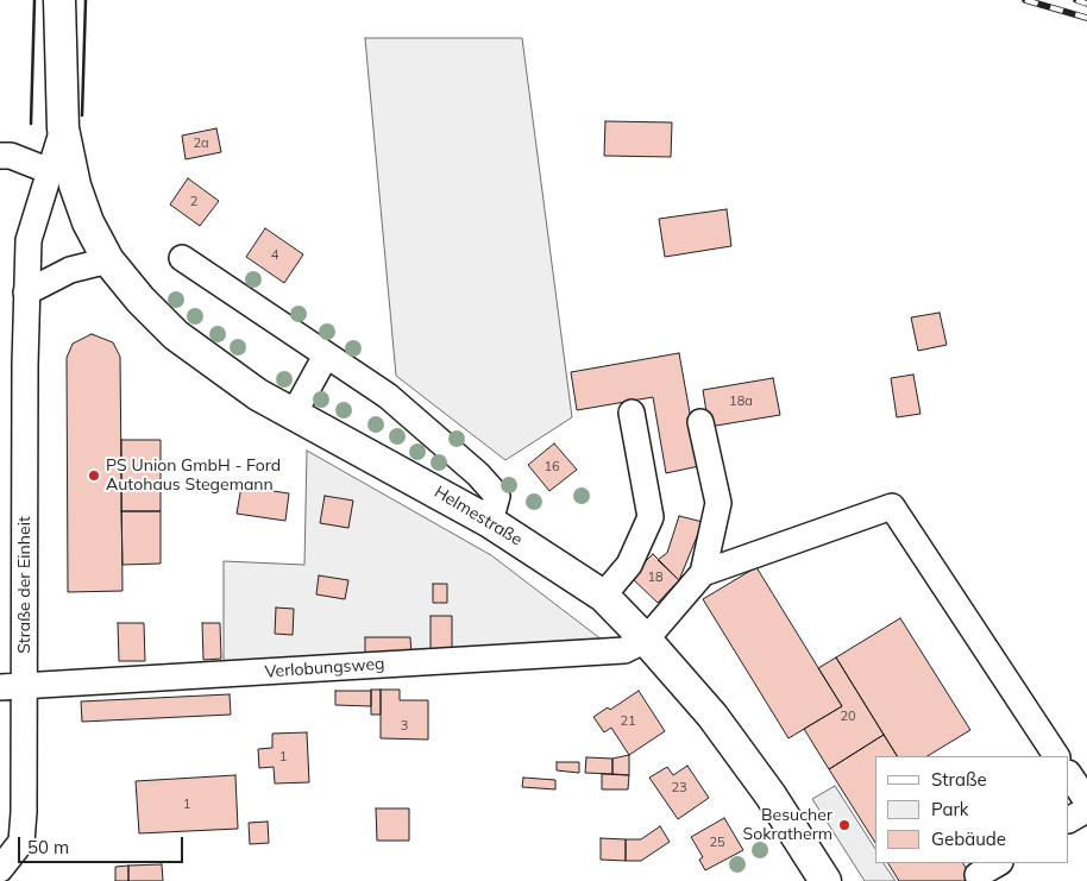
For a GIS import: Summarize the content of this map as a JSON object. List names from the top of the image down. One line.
{"streets":{"main road":["Helmestraße"],"street":["Straße der Einheit","Verlobungsweg"]},"crossings":[["Helmestraße","Straße der Einheit"],["Helmestraße","Verlobungsweg"],["Straße der Einheit","Verlobungsweg"]],"places":["PS Union GmbH - Ford Autohaus Stegemann","Besucher Sokratherm"],"house_numbers":["2a","2","4","18a","16","18","20","21","3","1","23","1","25"],"legend":["Straße","Park","Gebäude"],"scale_bar":"50 m"}
